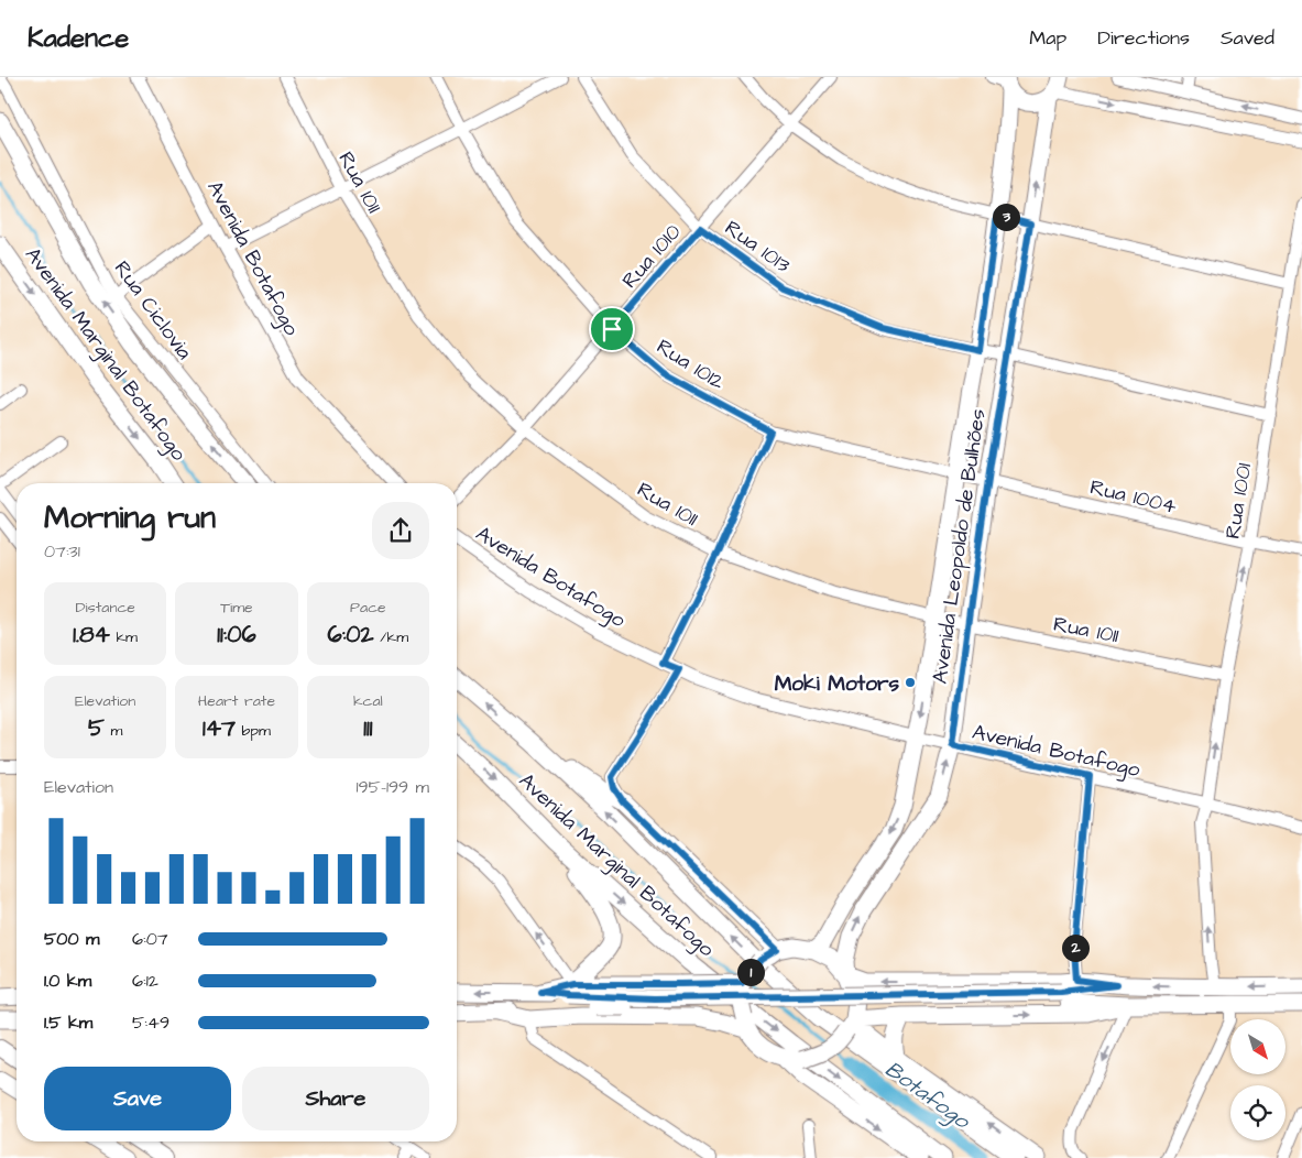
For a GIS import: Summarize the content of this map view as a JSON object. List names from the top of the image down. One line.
{"streets":{"main road":["Avenida Marginal Botafogo","Avenida Leopoldo de Bulhões"],"street":["Rua 1011","Rua 1013","Rua 1010","Avenida Botafogo","Rua Ciclovia","Rua 1012","Rua 1004","Rua 1001"]},"crossings":[["Rua 1011","Rua 1010"],["Rua 1011","Rua 1001"],["Rua 1011","Avenida Leopoldo de Bulhões"],["Rua 1013","Rua 1010"],["Rua 1013","Rua 1001"],["Rua 1013","Avenida Leopoldo de Bulhões"],["Rua 1010","Rua 1012"],["Avenida Botafogo","Rua 1001"],["Avenida Botafogo","Avenida Leopoldo de Bulhões"],["Rua 1012","Rua 1004"],["Rua 1012","Avenida Leopoldo de Bulhões"],["Rua 1004","Rua 1001"],["Rua 1004","Avenida Leopoldo de Bulhões"]],"one_way":["Rua 1001"],"water":["Botafogo"],"places":["Moki Motors"],"north":"bottom right","page":{"header":"Kadence","nav":["Map","Directions","Saved"],"pins":["3","2","1"],"heading":["Morning run","07:31"],"stats":[["Distance","1.84 km"],["Time","11:06"],["Pace","6:02 /km"],["Elevation","5 m"],["Heart rate","147 bpm"],["kcal","111"]],"chart":["Elevation","195–199 m"],"list":[{"name":"500 m","note":"6:07"},{"name":"1.0 km","note":"6:12"},{"name":"1.5 km","note":"5:49"}],"buttons":["Save","Share"]}}
